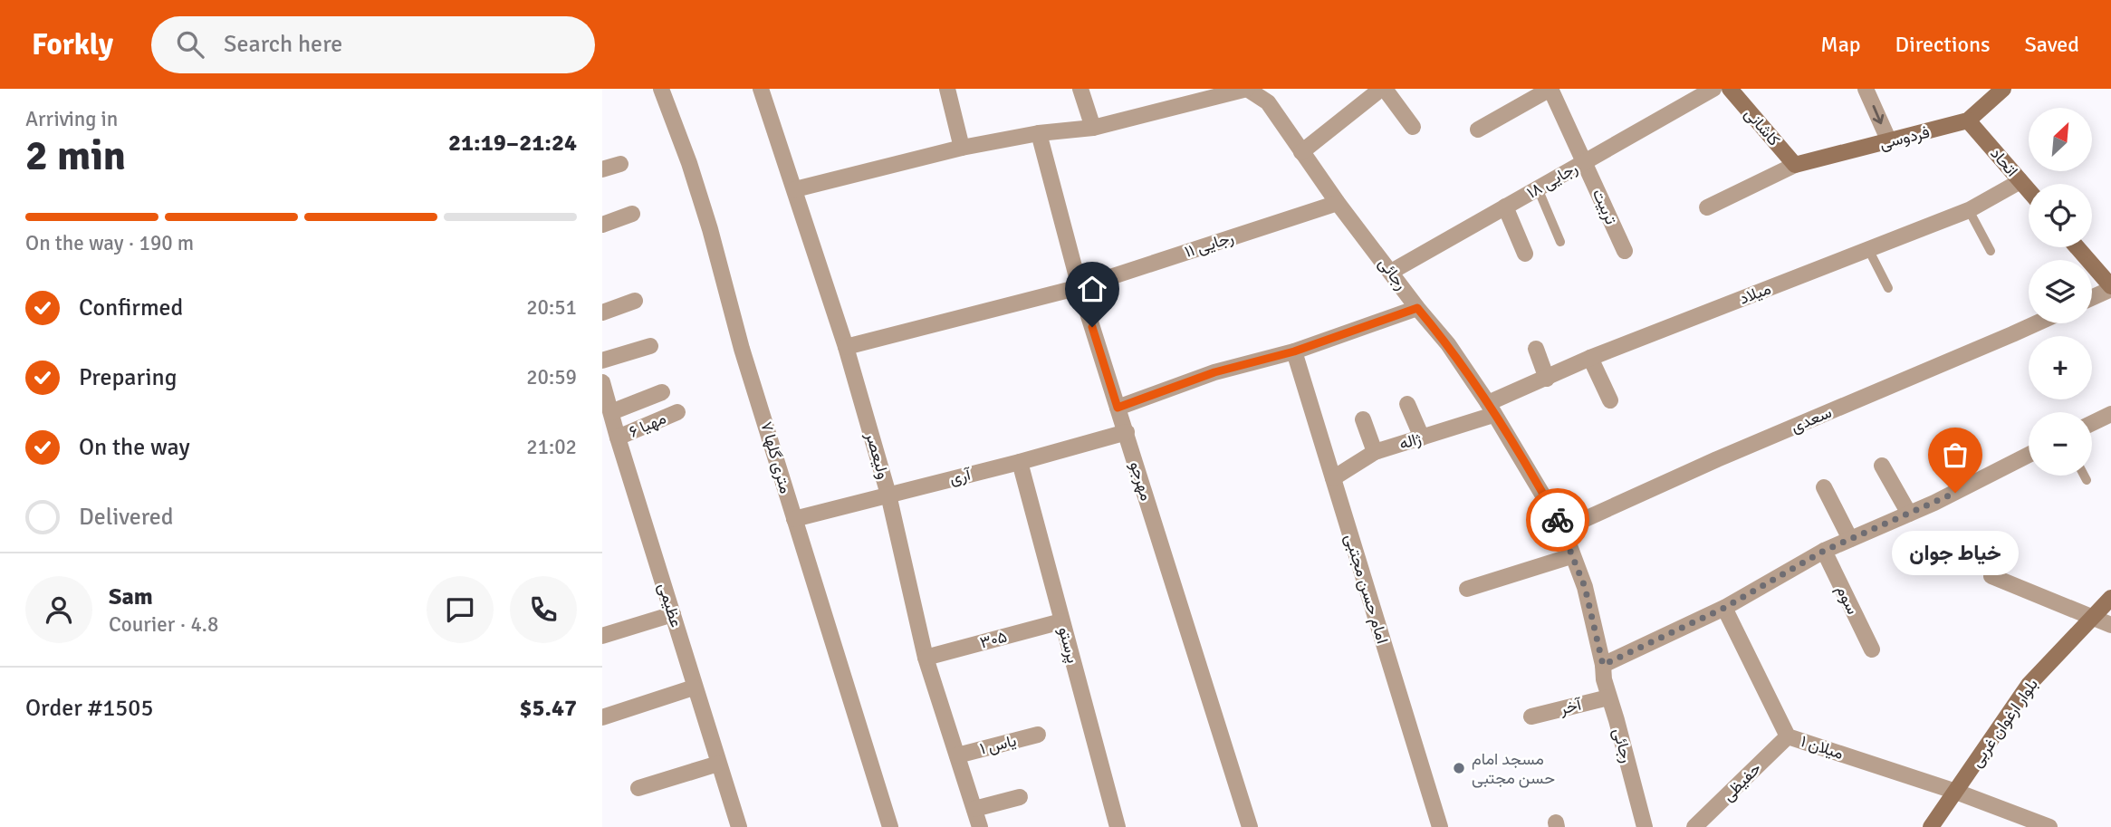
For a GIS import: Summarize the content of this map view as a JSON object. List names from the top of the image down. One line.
{"streets":{"street":["کاشانی","فردوسی","اتحاد","رجایی ۱۸","تربیت","رجایی ۱۱","رجائی","میلاد","سعدی","مهیا ۶","ژاله","ولیعصر","۷ متری گلها","آری","مهرجو","امام حسن مجتبی","سوم","عظیمی","۳۰۵","پرستو","آخر","بلوار ارغوان غربی","یاس ۱","میلان ۱","حفیظی"]},"crossings":[["کاشانی","فردوسی"],["فردوسی","اتحاد"],["اتحاد","میلاد"],["رجایی ۱۸","تربیت"],["رجایی ۱۸","رجائی"],["رجایی ۱۱","رجائی"],["رجایی ۱۱","ولیعصر"],["رجایی ۱۱","مهرجو"],["رجائی","میلاد"],["رجائی","سعدی"],["رجائی","ژاله"],["رجائی","آخر"],["میلاد","ژاله"],["مهیا ۶","عظیمی"],["ژاله","امام حسن مجتبی"],["ولیعصر","آری"],["ولیعصر","۳۰۵"],["ولیعصر","یاس ۱"],["۷ متری گلها","آری"],["آری","مهرجو"],["آری","پرستو"],["۳۰۵","پرستو"],["بلوار ارغوان غربی","میلان ۱"],["میلان ۱","حفیظی"]],"places":["خیاط جوان","مسجد امام حسن مجتبی"],"north":"top right","page":{"header":"Forkly","search":"Search here","nav":["Map","Directions","Saved"],"heading":["2 min","Arriving in","21:19–21:24"],"panel":["Sam","Courier · 4.8","Order #1505","$5.47"],"map_buttons":["+","−"],"bar":"On the way · 190 m","list":[["Confirmed","20:51"],["Preparing","20:59"],["On the way","21:02"],"Delivered"],"bubble":"خیاط جوان"}}
